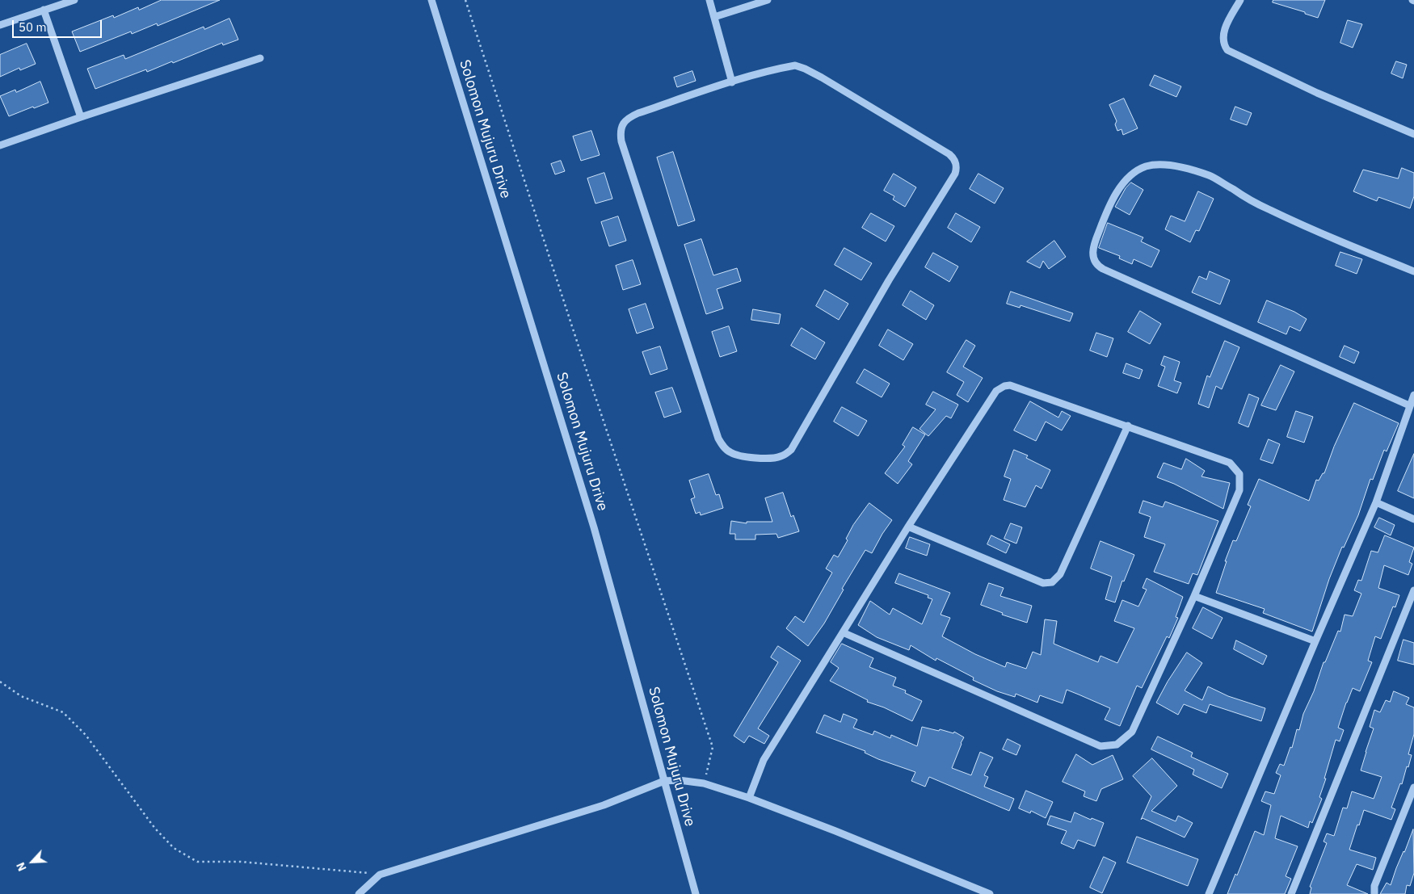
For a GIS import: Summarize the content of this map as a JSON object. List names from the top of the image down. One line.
{"streets":{"street":["Solomon Mujuru Drive"]},"scale_bar":"50 m","north":"bottom left"}
